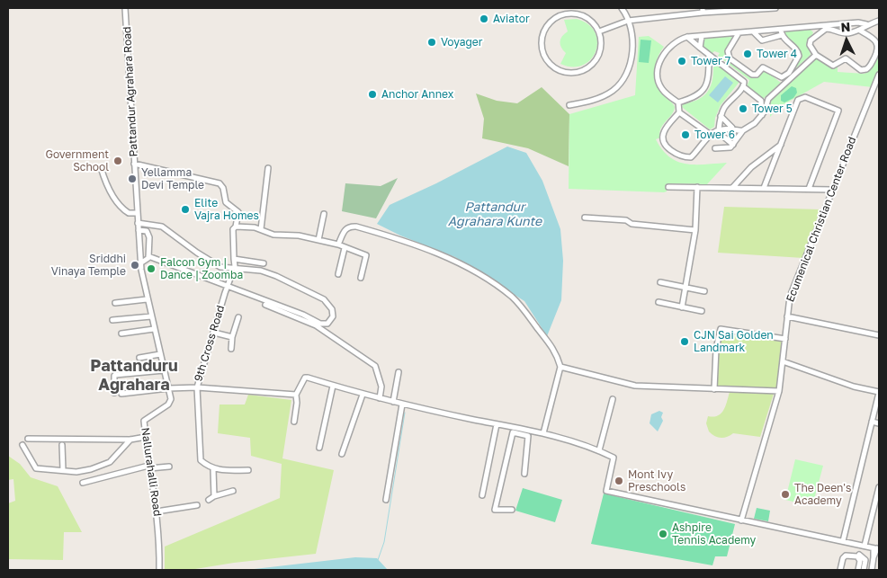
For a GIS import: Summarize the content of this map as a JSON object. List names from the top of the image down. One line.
{"streets":{"street":["Pattandur Agrahara Road","Ecumenical Christian Center Road","9th Cross Road","Nallurahalli Road"]},"crossings":[["Pattandur Agrahara Road","9th Cross Road"],["Pattandur Agrahara Road","Nallurahalli Road"]],"districts":["Pattanduru Agrahara"],"water":["Pattandur Agrahara Kunte"],"places":["Aviator","Voyager","Tower 4","Tower 7","Anchor Annex","Tower 5","Tower 6","Government School","Yellamma Devi Temple","Elite Vajra Homes","Sriddhi Vinaya Temple","Falcon Gym | Dance | Zoomba","CJN Sai Golden Landmark","Mont Ivy Preschools","The Deen's Academy","Ashpire Tennis Academy"],"north":"top"}
